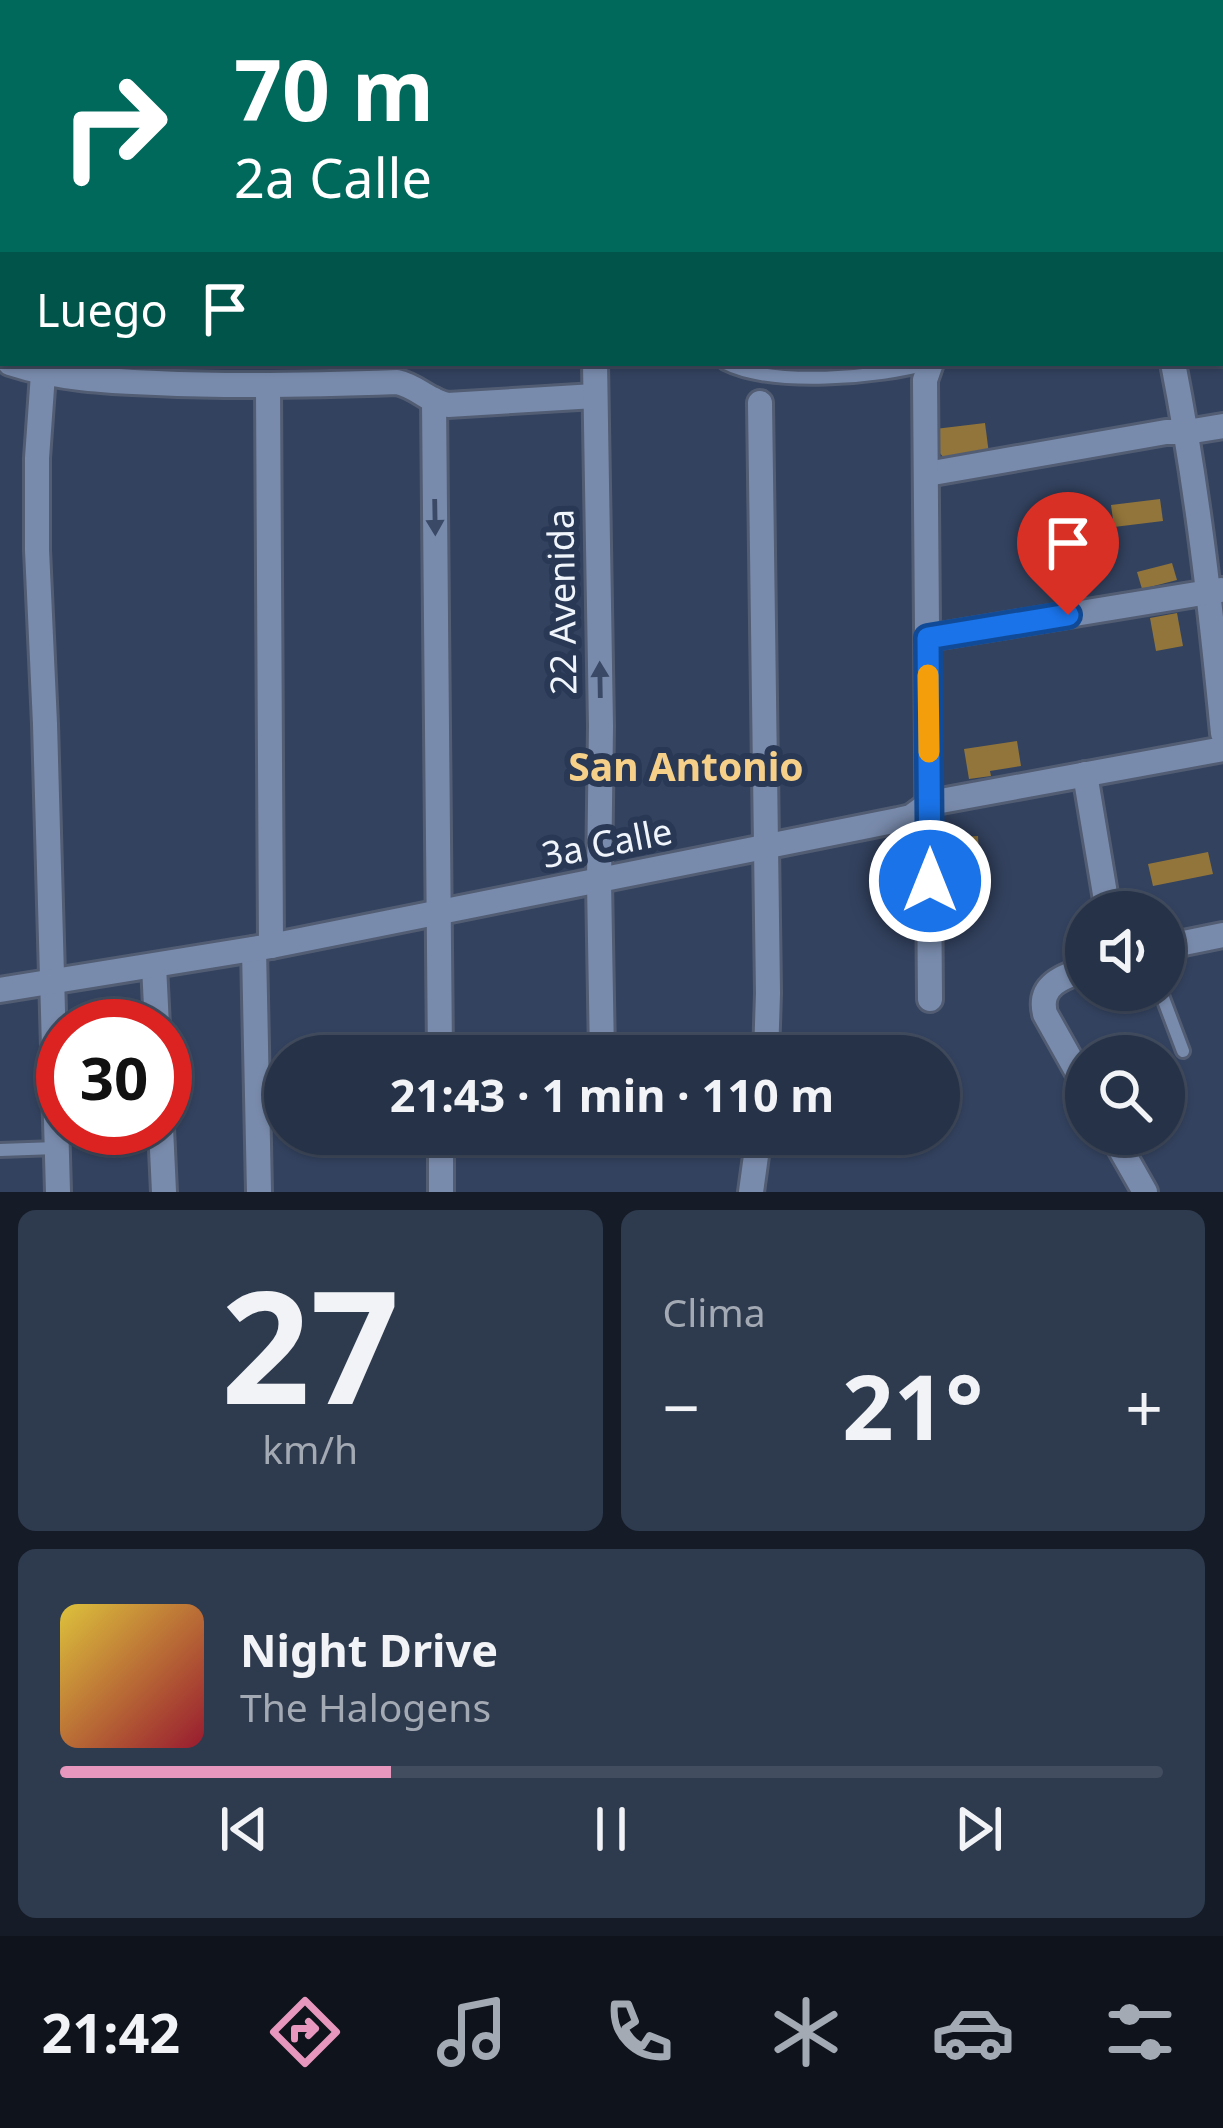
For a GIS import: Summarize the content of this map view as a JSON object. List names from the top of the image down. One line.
{"streets":{"street":["22 Avenida","3a Calle"]},"crossings":[["22 Avenida","3a Calle"]],"districts":["San Antonio"],"page":{"turn":["70 m","2a Calle"],"then":"Luego","limit":"30","trip":"21:43 · 1 min · 110 m","tile":[["27","km/h"],"Clima"],"heat":["−","21°","+"],"song":["Night Drive","The Halogens"],"tabs":"21:42"}}
